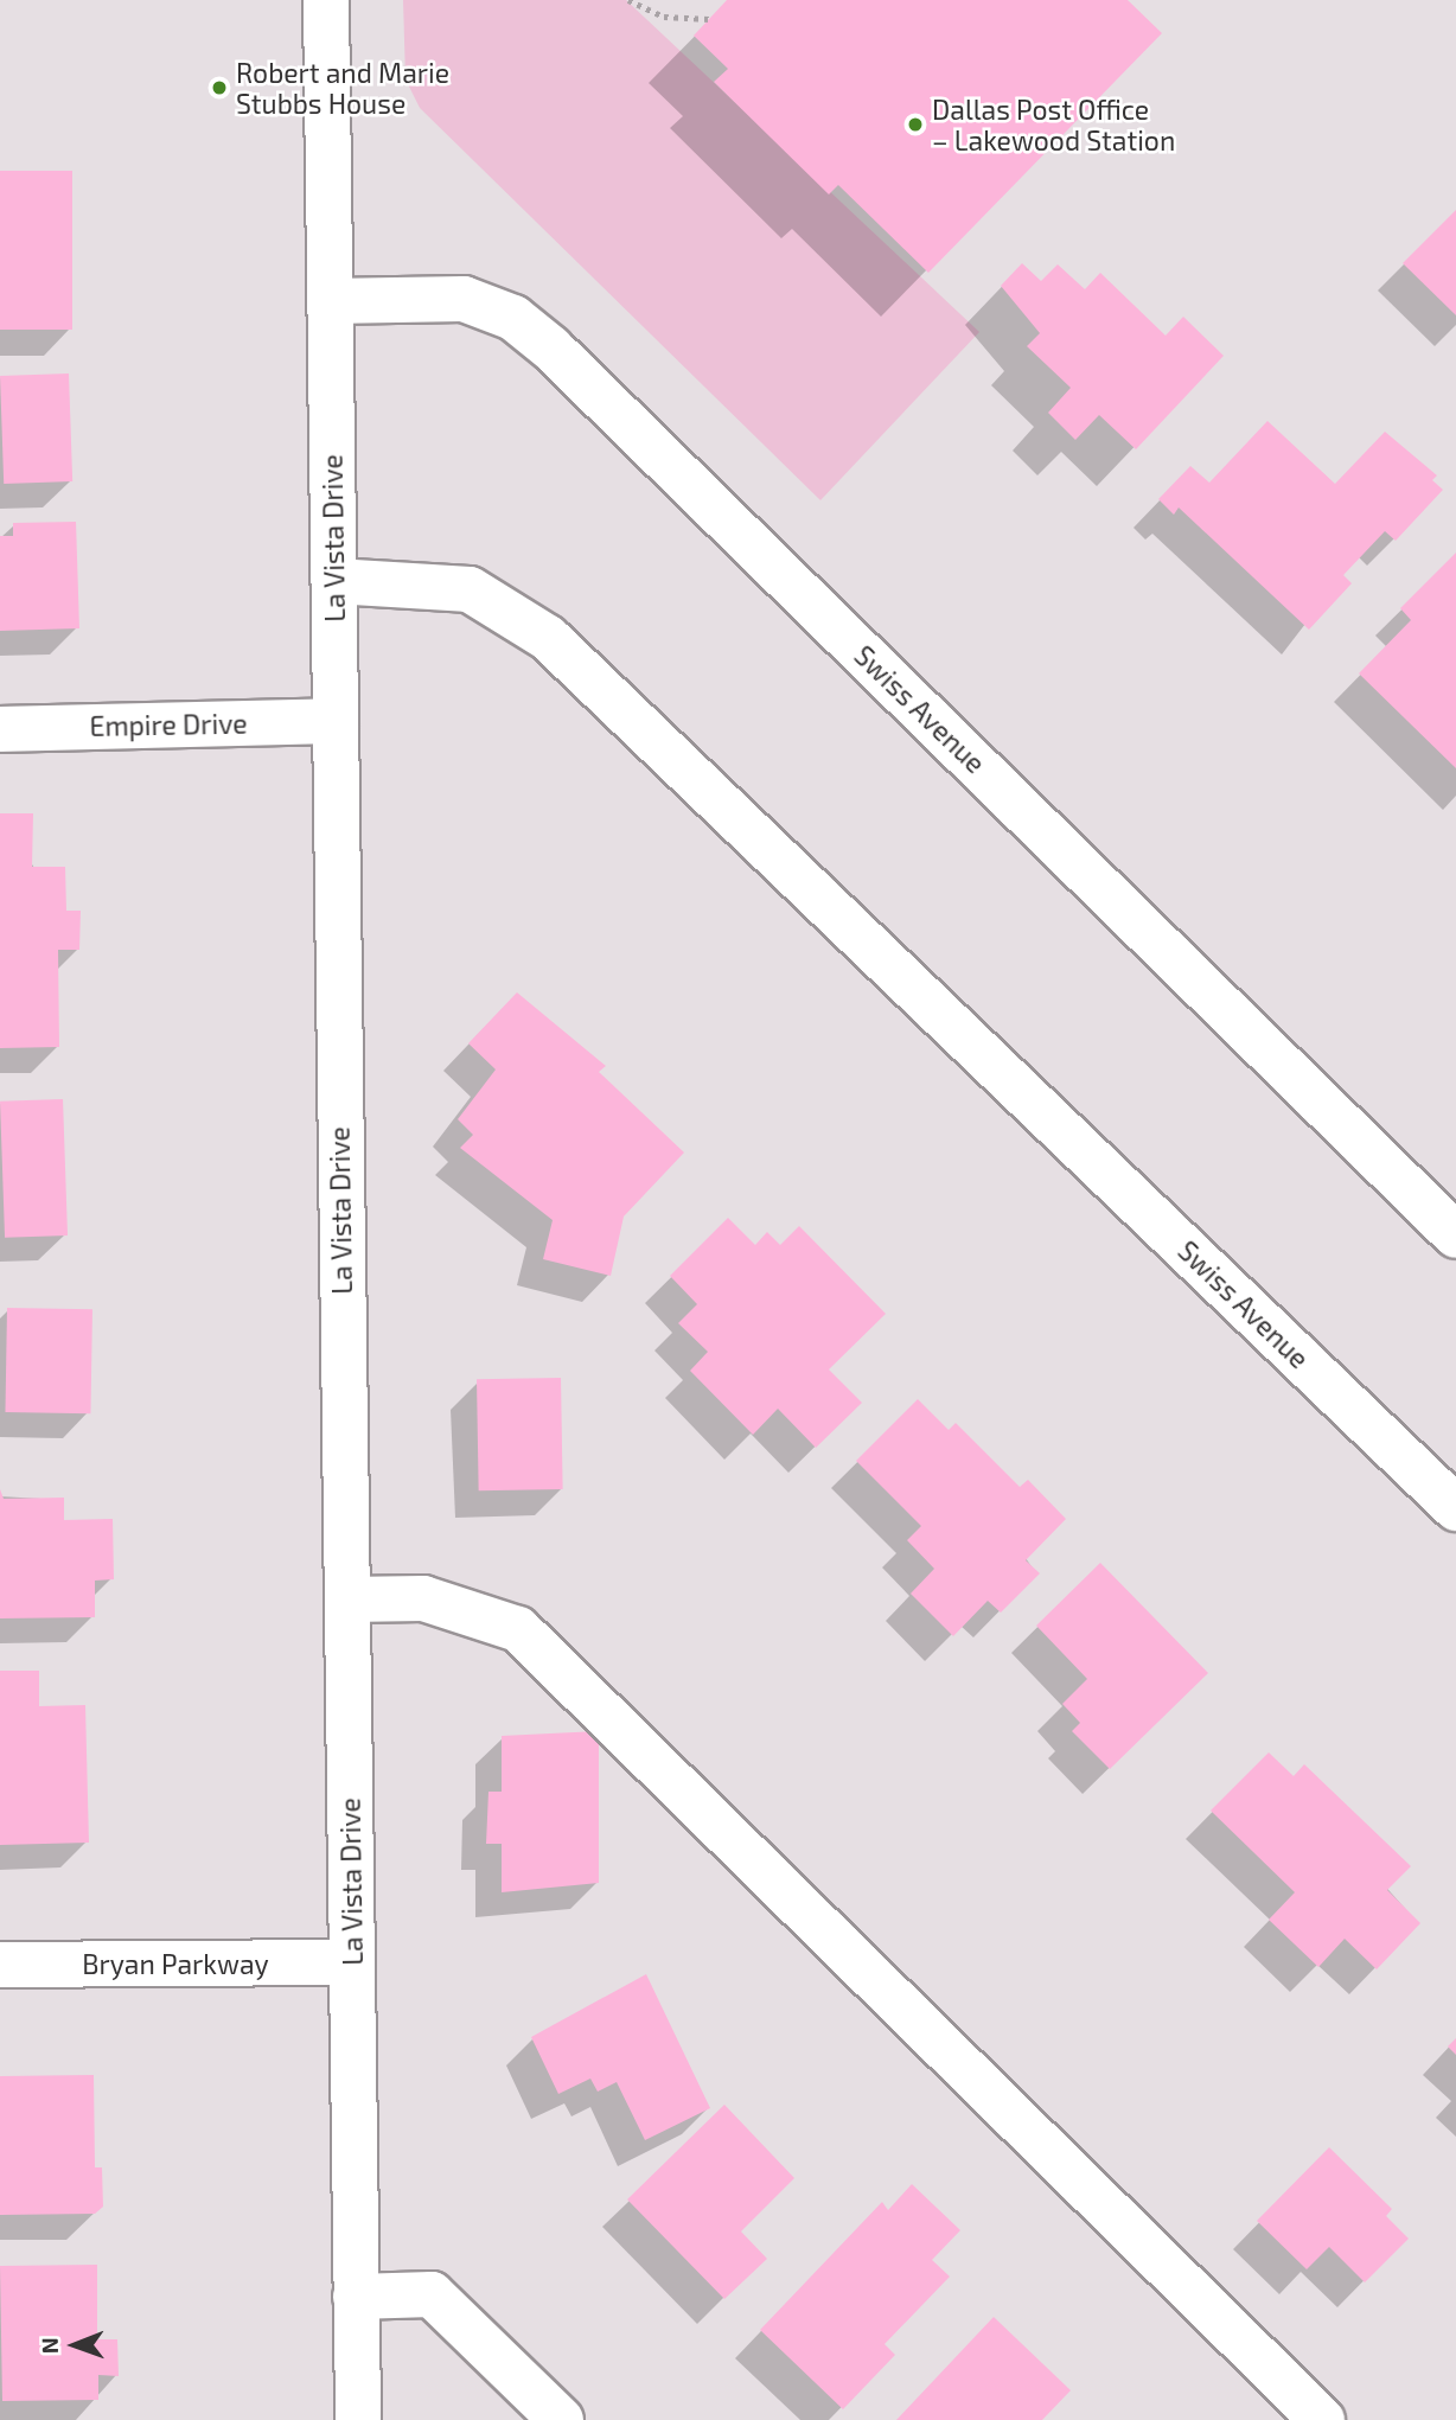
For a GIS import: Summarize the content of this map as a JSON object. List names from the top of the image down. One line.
{"streets":{"street":["La Vista Drive","Swiss Avenue","Empire Drive","Bryan Parkway"]},"crossings":[["La Vista Drive","Swiss Avenue"],["La Vista Drive","Empire Drive"],["La Vista Drive","Bryan Parkway"]],"places":["Robert and Marie Stubbs House","Dallas Post Office – Lakewood Station"],"north":"left"}
